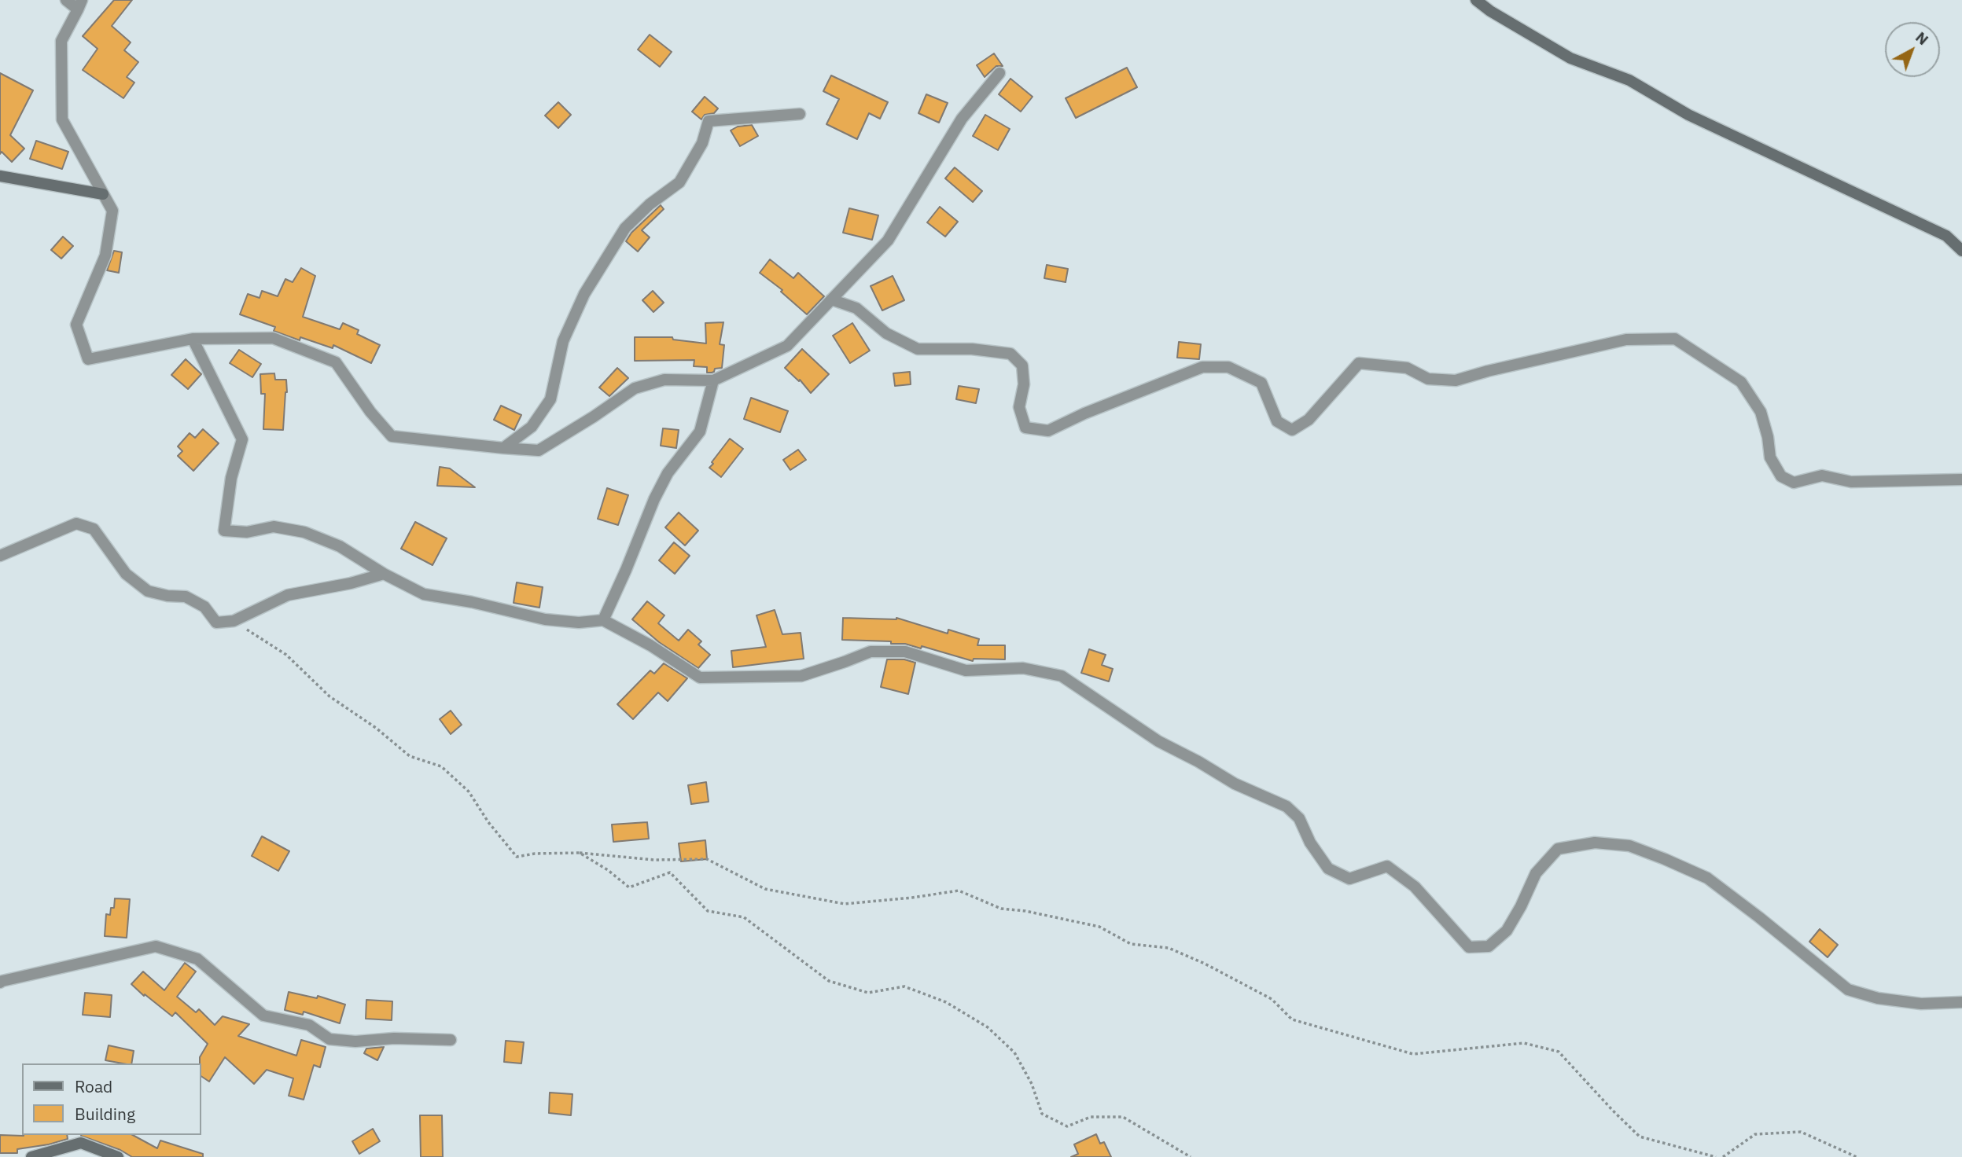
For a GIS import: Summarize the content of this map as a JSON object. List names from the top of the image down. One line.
{"legend":["Road","Building"],"north":"top right"}
